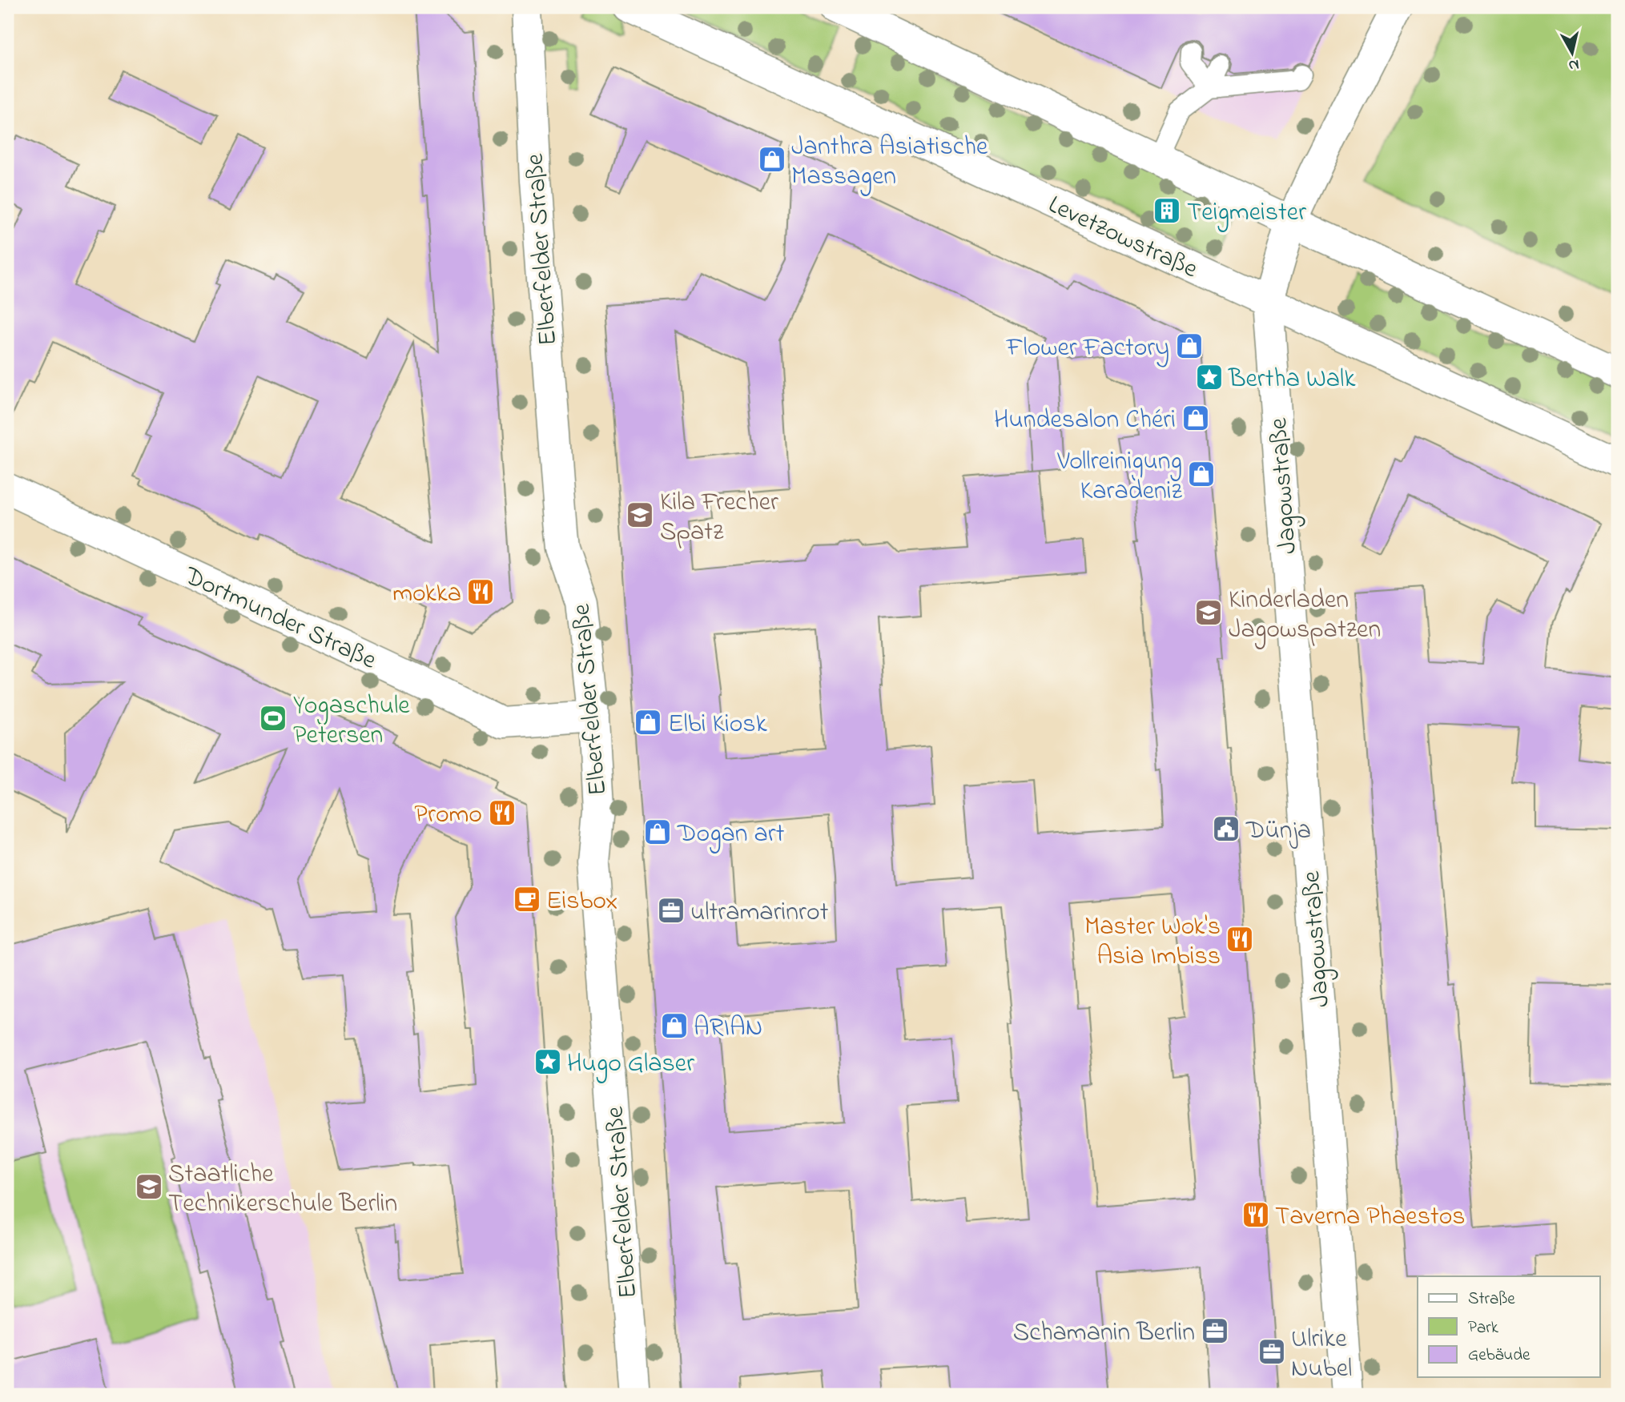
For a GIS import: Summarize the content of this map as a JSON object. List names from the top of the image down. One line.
{"streets":{"street":["Levetzowstraße","Elberfelder Straße","Jagowstraße","Dortmunder Straße"]},"crossings":[["Levetzowstraße","Jagowstraße"],["Elberfelder Straße","Dortmunder Straße"]],"places":{"shop":["Janthra Asiatische Massagen","Flower Factory","Hundesalon Chéri","Vollreinigung Karadeniz","Elbi Kiosk","Dogan art","ARIAN"],"building":["Teigmeister"],"place":["Bertha Walk","Hugo Glaser"],"school or university":["Kila Frecher Spatz","Kinderladen Jagowspatzen","Staatliche Technikerschule Berlin"],"restaurant":["mokka","Promo","Master Wok's Asia Imbiss","Taverna Phaestos"],"sports":["Yogaschule Petersen"],"public building":["Dünja"],"cafe":["Eisbox"],"office":["ultramarinrot","Schamanin Berlin","Ulrike Nubel"]},"legend":["Straße","Park","Gebäude"],"north":"bottom"}
